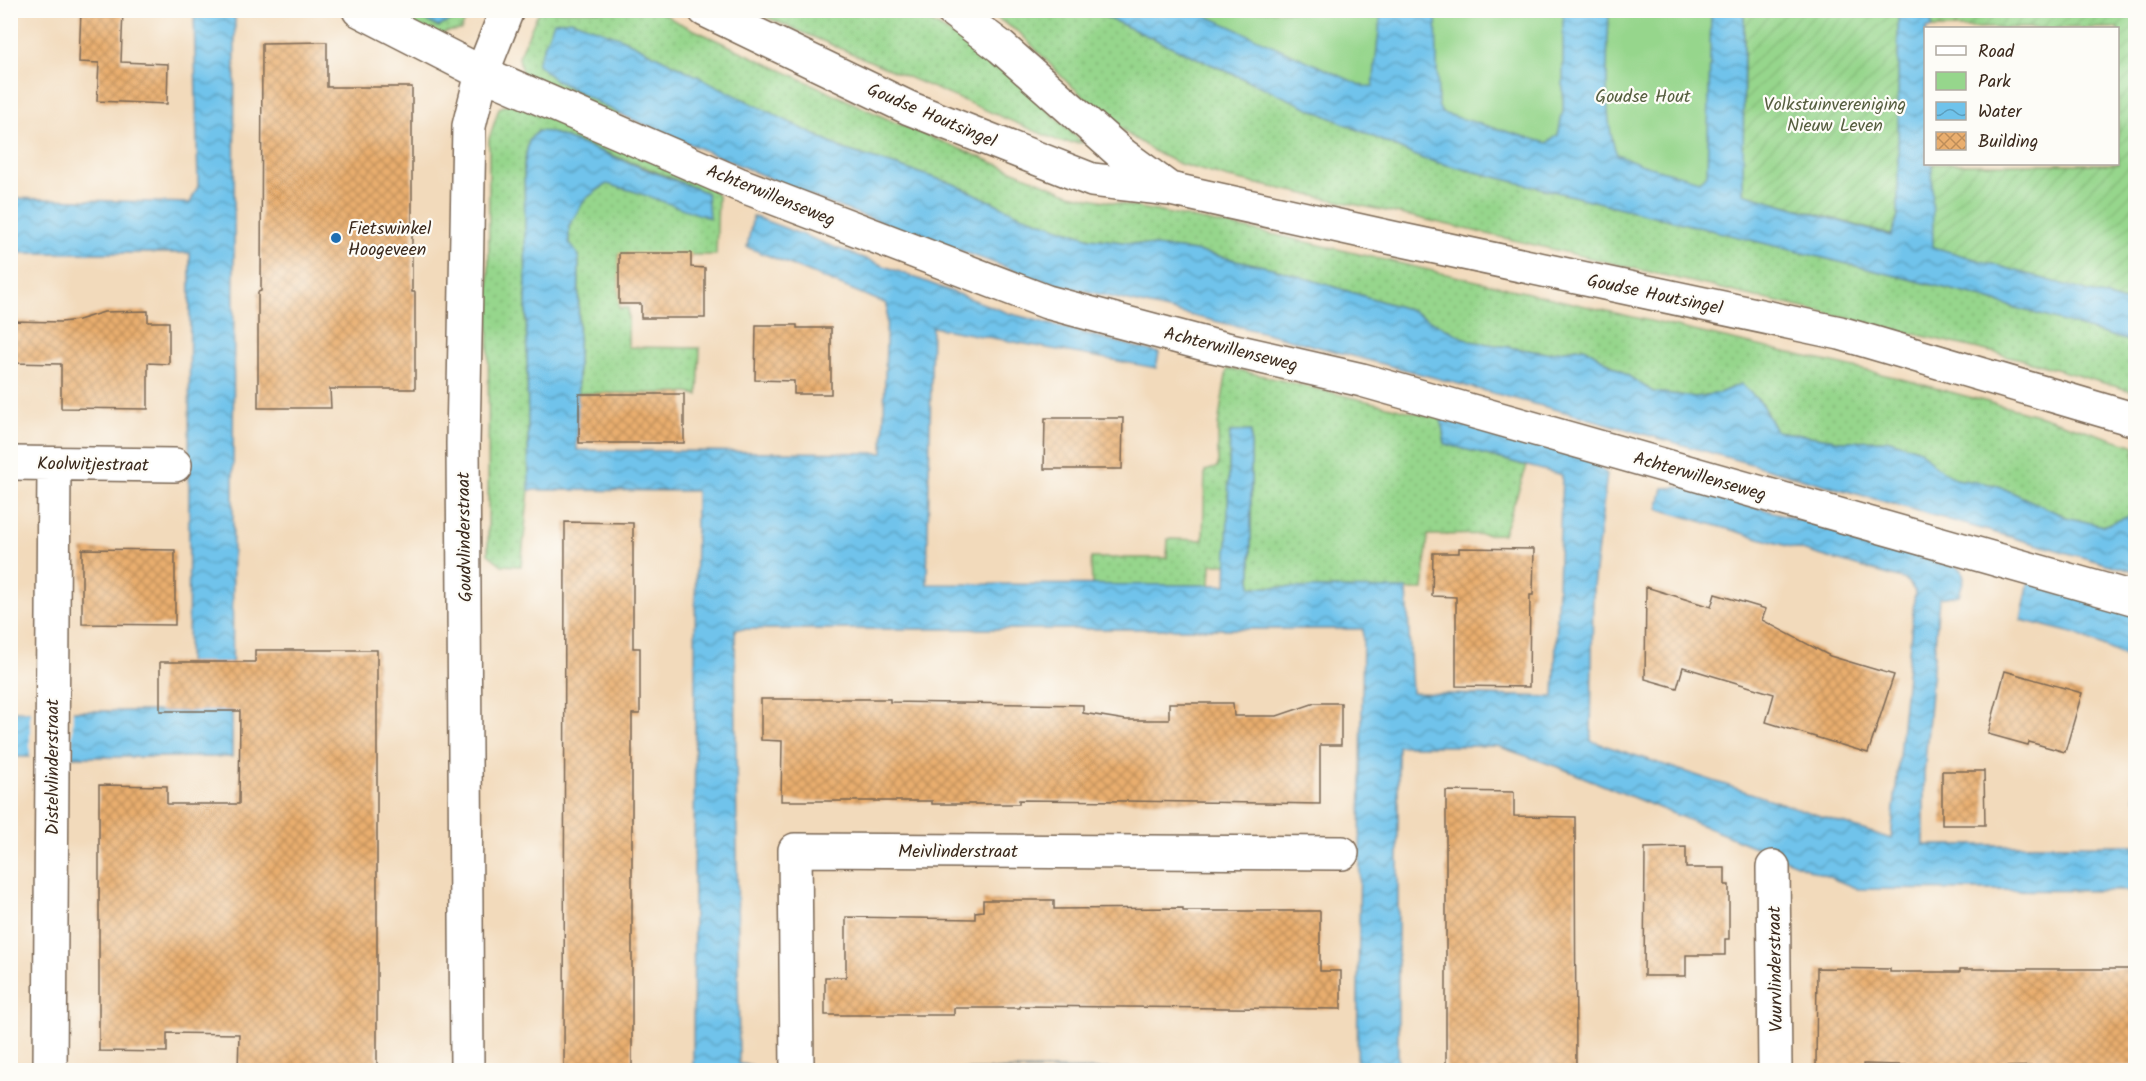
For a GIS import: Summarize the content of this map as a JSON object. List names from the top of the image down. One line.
{"streets":{"street":["Goudse Houtsingel","Achterwillenseweg","Koolwitjestraat","Goudvlinderstraat","Distelvlinderstraat","Meivlinderstraat","Vuurvlinderstraat"]},"crossings":[["Achterwillenseweg","Goudvlinderstraat"],["Koolwitjestraat","Distelvlinderstraat"]],"parks":["Goudse Hout","Volkstuinvereniging Nieuw Leven"],"places":["Fietswinkel Hoogeveen"],"legend":["Road","Park","Water","Building"]}
